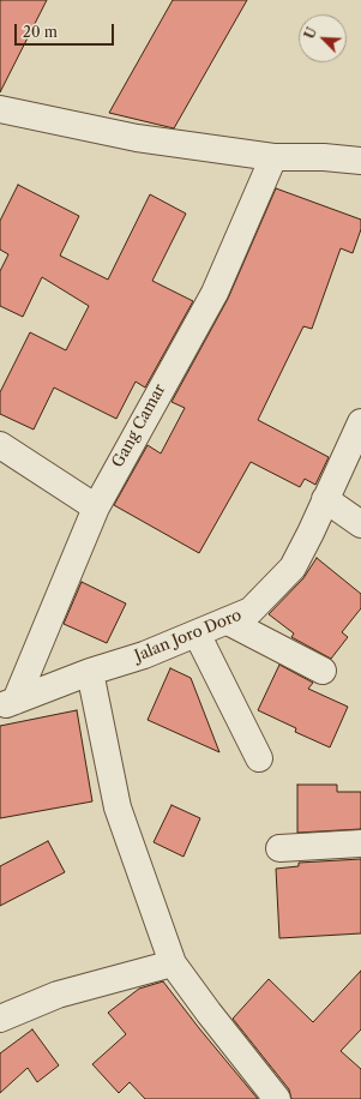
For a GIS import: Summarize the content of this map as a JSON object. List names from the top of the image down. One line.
{"streets":{"street":["Gang Camar","Jalan Joro Doro"]},"crossings":[["Gang Camar","Jalan Joro Doro"]],"scale_bar":"20 m","north":"top left"}
